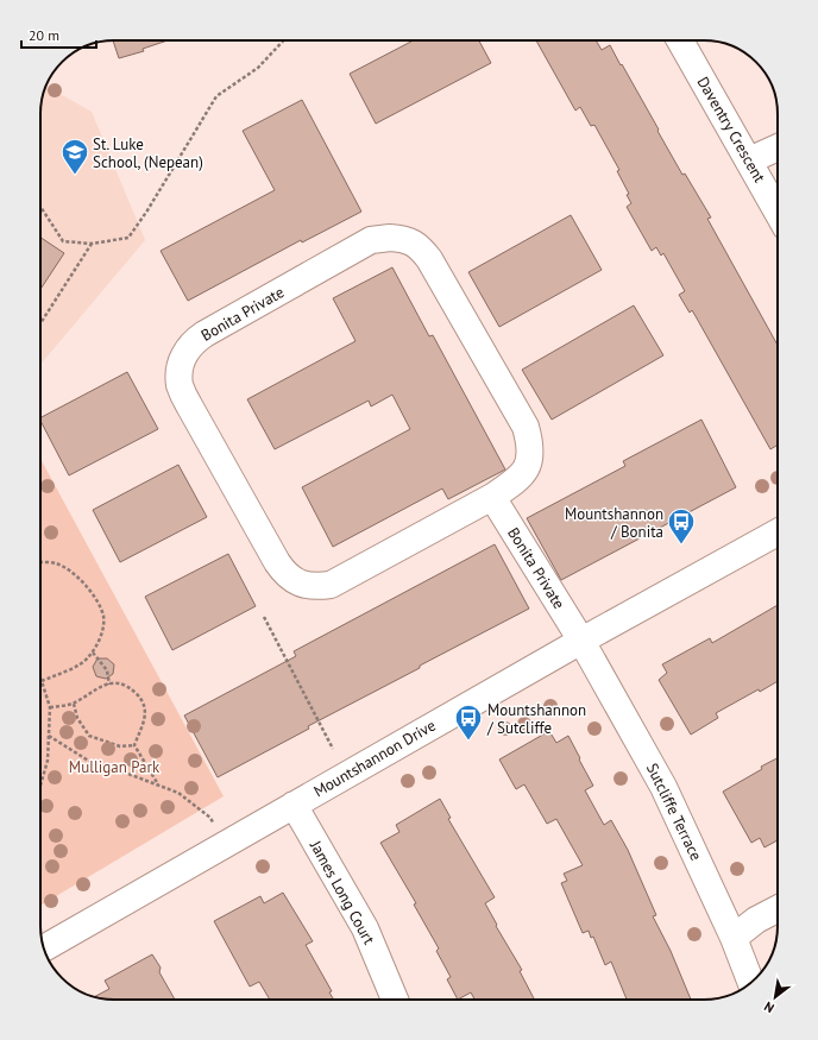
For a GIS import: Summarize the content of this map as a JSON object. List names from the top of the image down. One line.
{"streets":{"street":["Daventry Crescent","Bonita Private","Mountshannon Drive","Sutcliffe Terrace","James Long Court"]},"crossings":[["Bonita Private","Mountshannon Drive"],["Bonita Private","Sutcliffe Terrace"],["Mountshannon Drive","Sutcliffe Terrace"],["Mountshannon Drive","James Long Court"]],"parks":["Mulligan Park"],"places":{"school or university":["St. Luke School, (Nepean)"],"bus stop":["Mountshannon / Bonita","Mountshannon / Sutcliffe"]},"scale_bar":"20 m","north":"bottom left"}
